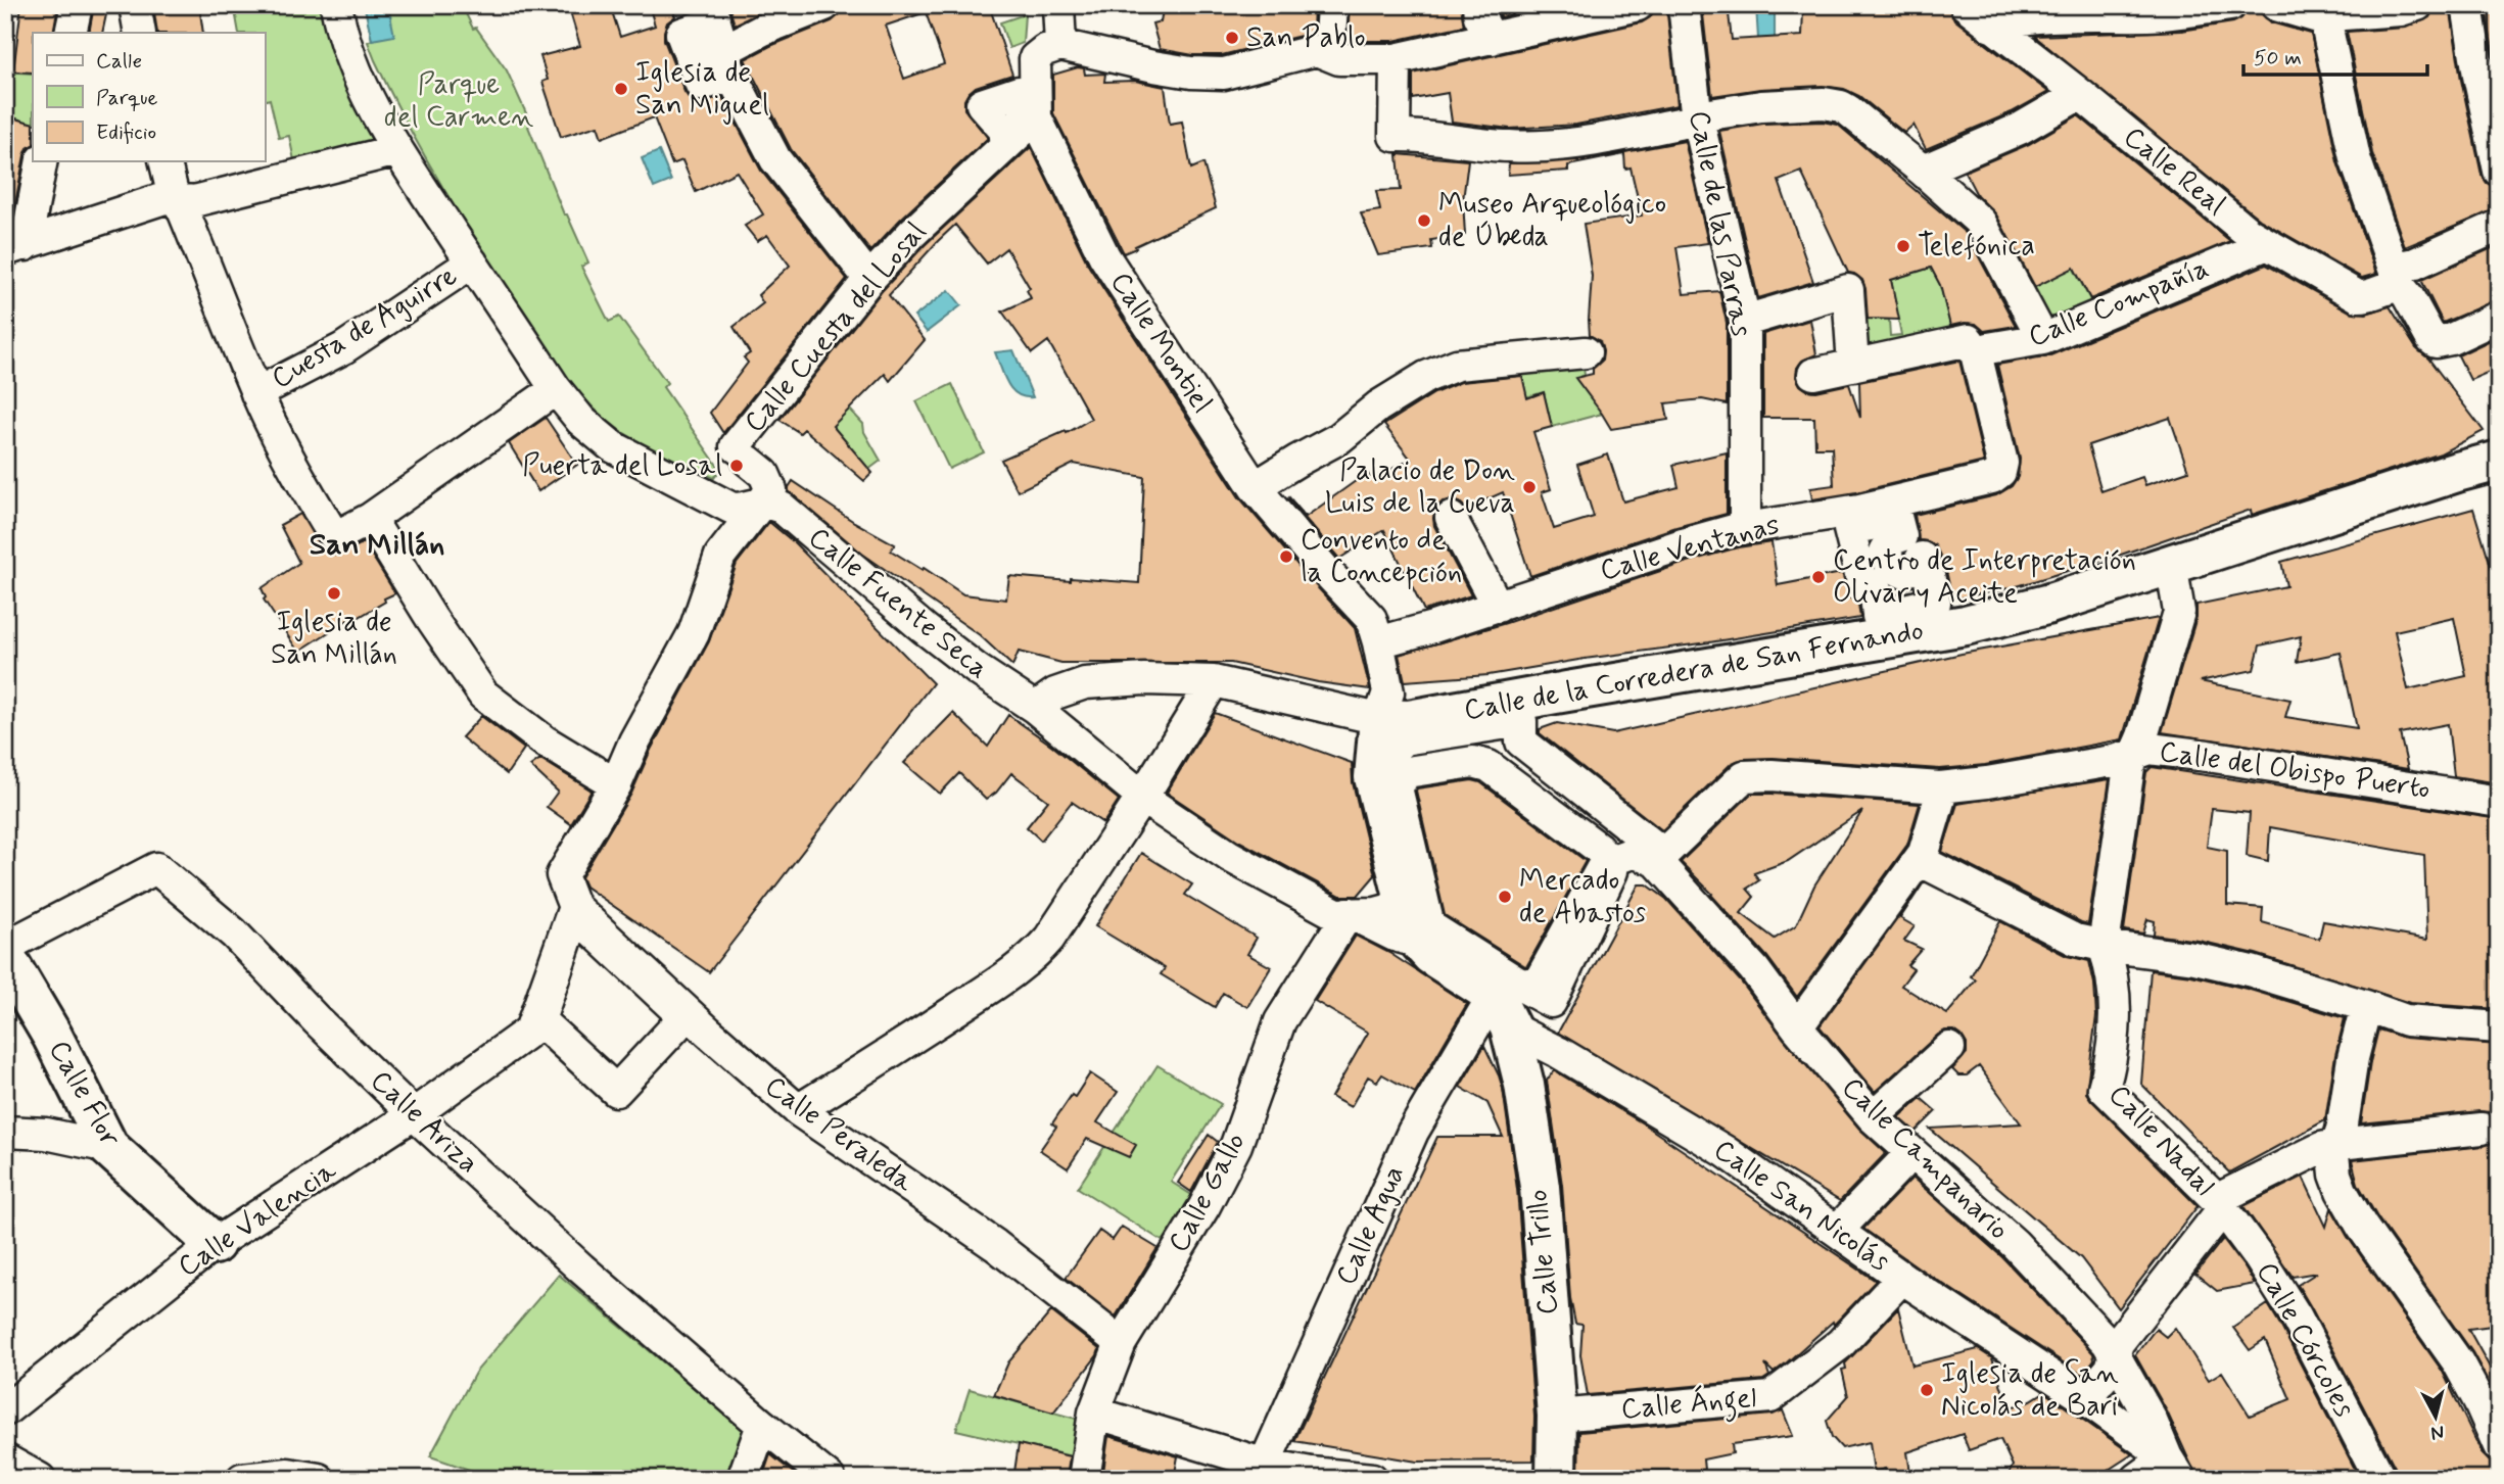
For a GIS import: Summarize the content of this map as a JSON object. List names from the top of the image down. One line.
{"streets":{"street":["Calle Real","Calle de las Parras","Calle Compañía","Cuesta de Aguirre","Calle Cuesta del Losal","Calle Montiel","Calle Ventanas","Calle Fuente Seca","Calle de la Corredera de San Fernando","Calle del Obispo Puerto","Calle Flor","Calle Ariza","Calle Peraleda","Calle Nadal","Calle Campanario","Calle Gallo","Calle San Nicolás","Calle Valencia","Calle Agua","Calle Trillo","Calle Córcoles","Calle Ángel"]},"crossings":[["Calle Real","Calle Compañía"],["Calle de las Parras","Calle Ventanas"],["Calle Compañía","Calle Ventanas"],["Calle Cuesta del Losal","Calle Montiel"],["Calle Cuesta del Losal","Calle Fuente Seca"],["Calle Montiel","Calle Ventanas"],["Calle Montiel","Calle de la Corredera de San Fernando"],["Calle Fuente Seca","Calle Gallo"],["Calle de la Corredera de San Fernando","Calle Campanario"],["Calle del Obispo Puerto","Calle Campanario"],["Calle Flor","Calle Valencia"],["Calle Ariza","Calle Valencia"],["Calle Peraleda","Calle Gallo"],["Calle Nadal","Calle Córcoles"],["Calle Campanario","Calle San Nicolás"],["Calle San Nicolás","Calle Agua"],["Calle San Nicolás","Calle Trillo"],["Calle San Nicolás","Calle Ángel"],["Calle Agua","Calle Trillo"],["Calle Trillo","Calle Ángel"]],"districts":["San Millán"],"parks":["Parque del Carmen"],"places":["San Pablo","Iglesia de San Miguel","Museo Arqueológico de Úbeda","Telefónica","Puerta del Losal","Palacio de Don Luis de la Cueva","Convento de la Concepción","Centro de Interpretación Olivar y Aceite","Iglesia de San Millán","Mercado de Abastos","Iglesia de San Nicolás de Bari"],"legend":["Calle","Parque","Edificio"],"scale_bar":"50 m","north":"bottom"}
